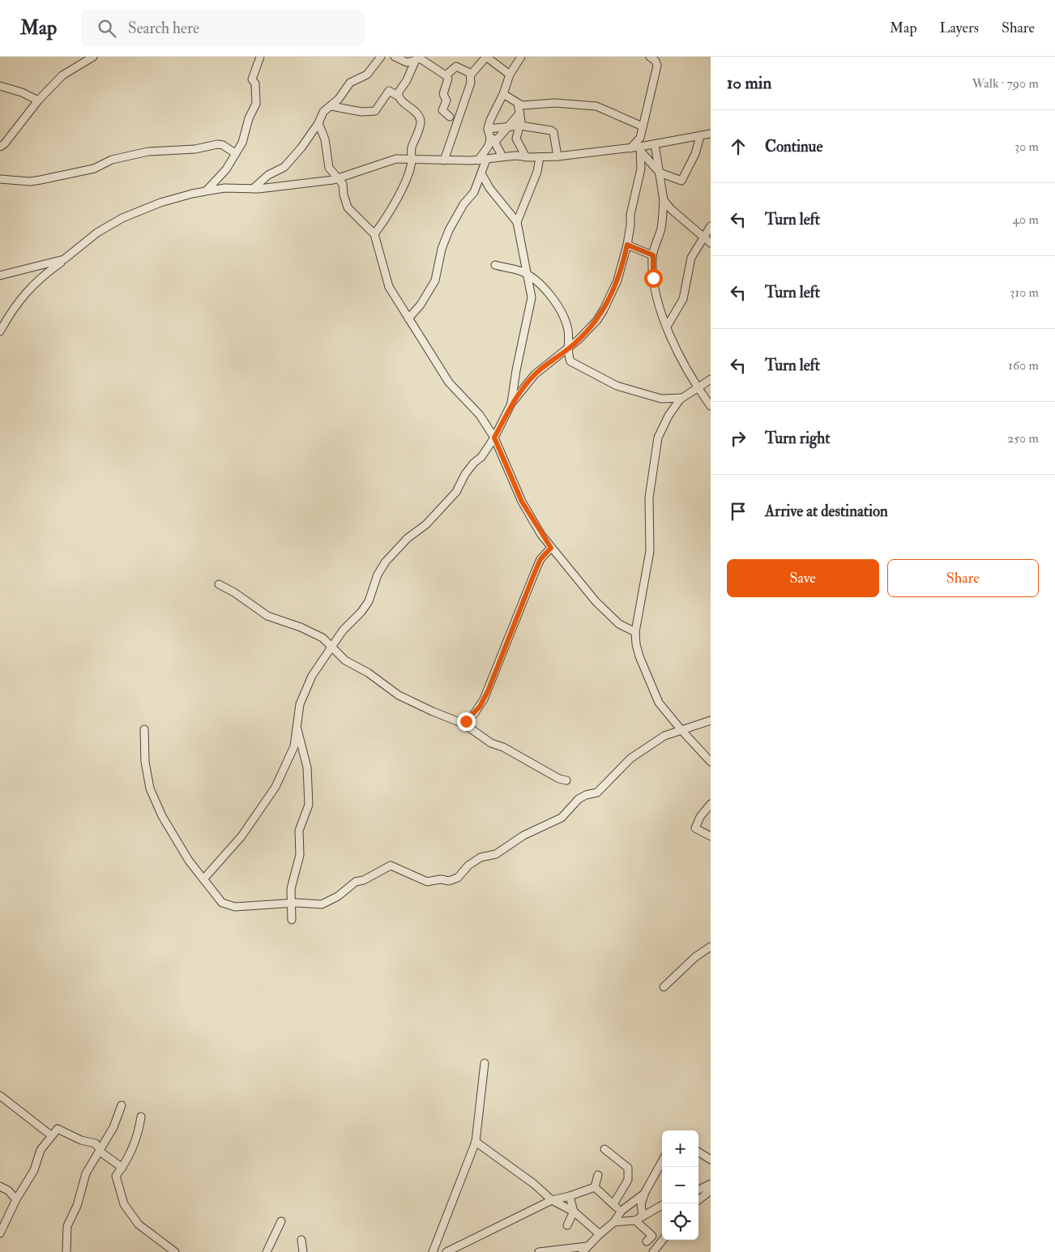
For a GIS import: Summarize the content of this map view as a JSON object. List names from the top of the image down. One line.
{"page":{"header":"Map","search":"Search here","nav":["Map","Layers","Share"],"heading":["10 min","Walk · 790 m"],"list":[["Continue","30 m"],["Turn left","40 m"],["Turn left","310 m"],["Turn left","160 m"],["Turn right","250 m"],"Arrive at destination"],"buttons":["Save","Share"],"map_buttons":["+","−"]}}
